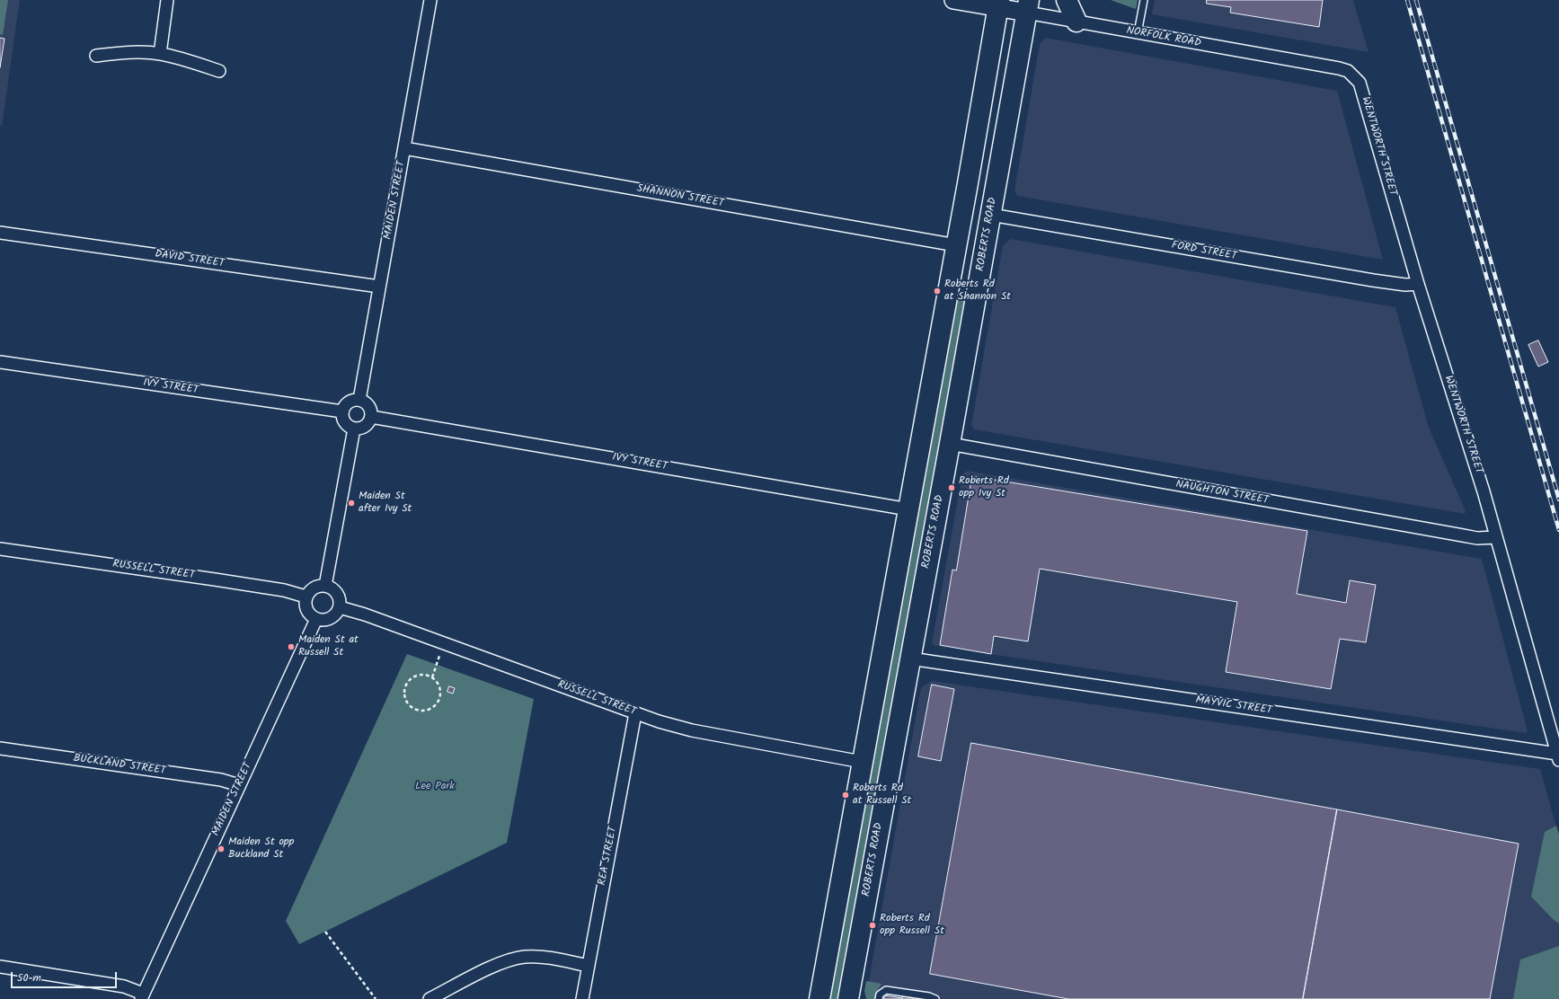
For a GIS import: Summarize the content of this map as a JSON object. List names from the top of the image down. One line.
{"streets":{"highway":["ROBERTS ROAD"],"street":["NORFOLK ROAD","WENTWORTH STREET","SHANNON STREET","MAIDEN STREET","FORD STREET","DAVID STREET","IVY STREET","NAUGHTON STREET","RUSSELL STREET","MAYVIC STREET","BUCKLAND STREET","REA STREET"]},"crossings":[["NORFOLK ROAD","WENTWORTH STREET"],["NORFOLK ROAD","ROBERTS ROAD"],["WENTWORTH STREET","FORD STREET"],["WENTWORTH STREET","NAUGHTON STREET"],["WENTWORTH STREET","MAYVIC STREET"],["SHANNON STREET","MAIDEN STREET"],["MAIDEN STREET","DAVID STREET"],["MAIDEN STREET","IVY STREET"],["MAIDEN STREET","RUSSELL STREET"],["MAIDEN STREET","BUCKLAND STREET"],["ROBERTS ROAD","FORD STREET"],["ROBERTS ROAD","NAUGHTON STREET"],["ROBERTS ROAD","MAYVIC STREET"],["RUSSELL STREET","REA STREET"]],"parks":["Lee Park"],"places":["Roberts Rd at Shannon St","Roberts Rd opp Ivy St","Maiden St after Ivy St","Maiden St at Russell St","Roberts Rd at Russell St","Maiden St opp Buckland St","Roberts Rd opp Russell St"],"scale_bar":"50 m"}
